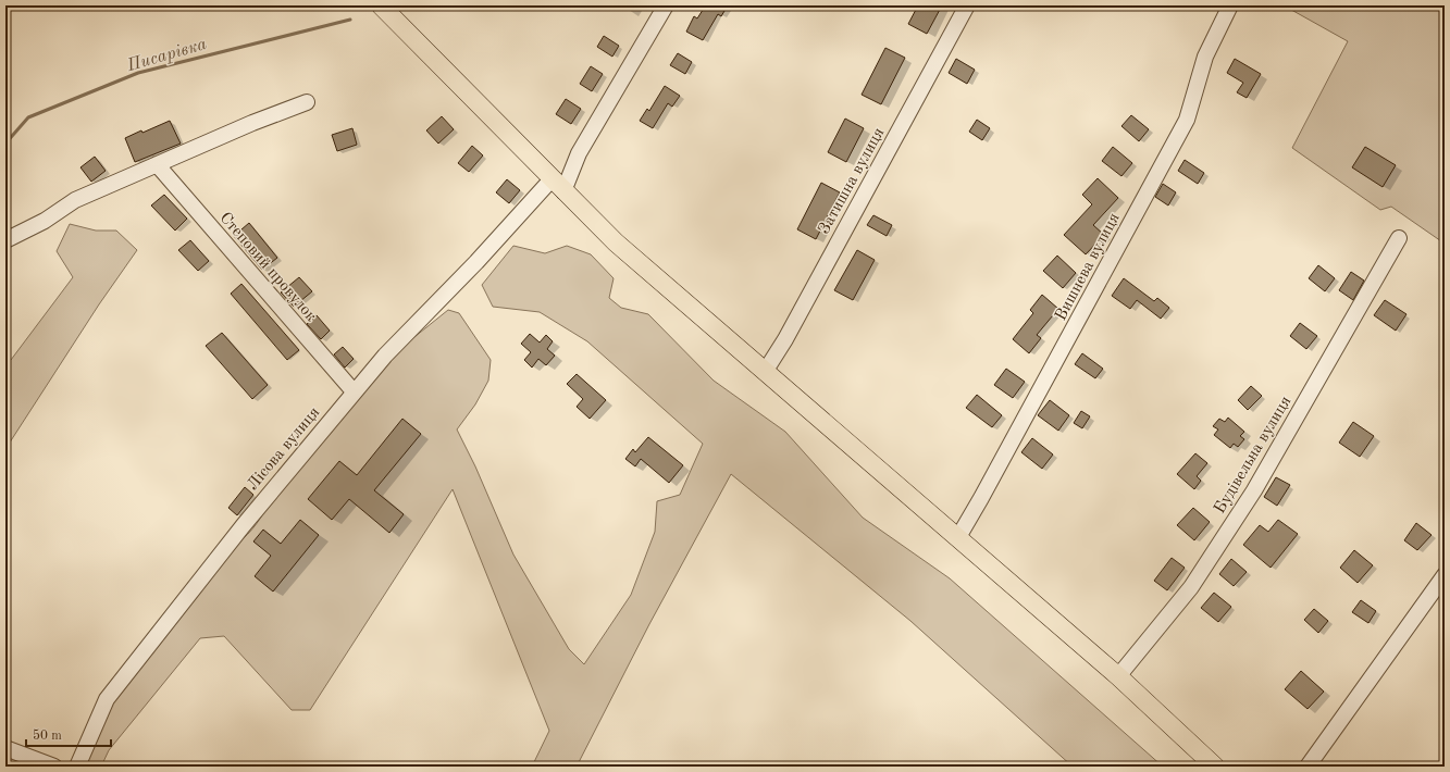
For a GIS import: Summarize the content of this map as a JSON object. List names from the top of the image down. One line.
{"streets":{"street":["Затишна вулиця","Степовий провулок","Вишнева вулиця","Лісова вулиця","Будівельна вулиця"]},"crossings":[["Степовий провулок","Лісова вулиця"]],"water":["Писарівка"],"scale_bar":"50 m"}
